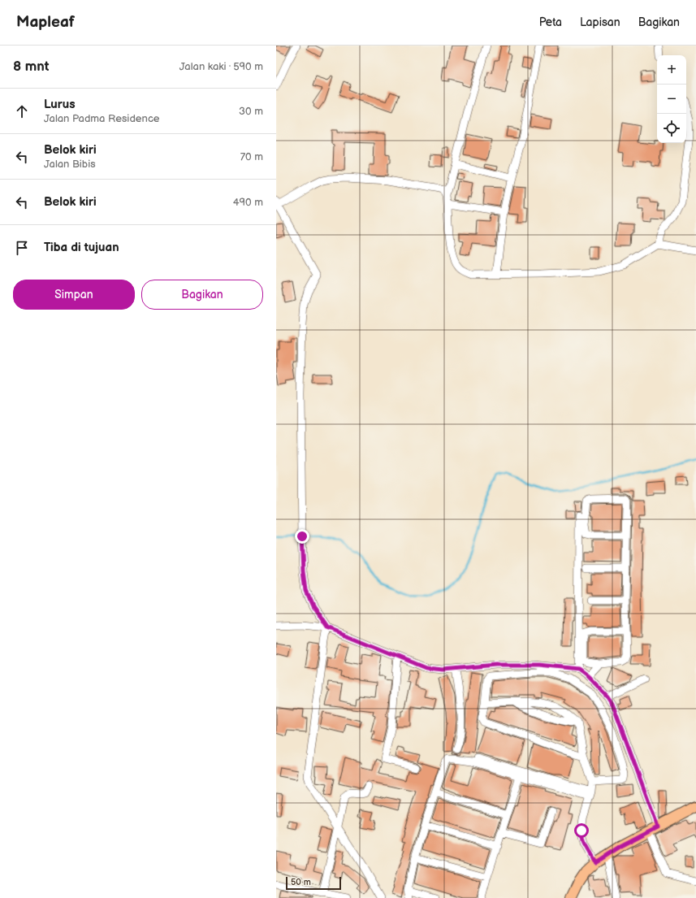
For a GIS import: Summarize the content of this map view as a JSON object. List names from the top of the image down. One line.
{"scale_bar":"50 m","page":{"header":"Mapleaf","nav":["Peta","Lapisan","Bagikan"],"heading":["8 mnt","Jalan kaki · 590 m"],"map_buttons":["+","−"],"list":[["Lurus","Jalan Padma Residence","30 m"],["Belok kiri","Jalan Bibis","70 m"],["Belok kiri","490 m"],"Tiba di tujuan"],"buttons":["Simpan","Bagikan"],"scale":"50 m"}}
